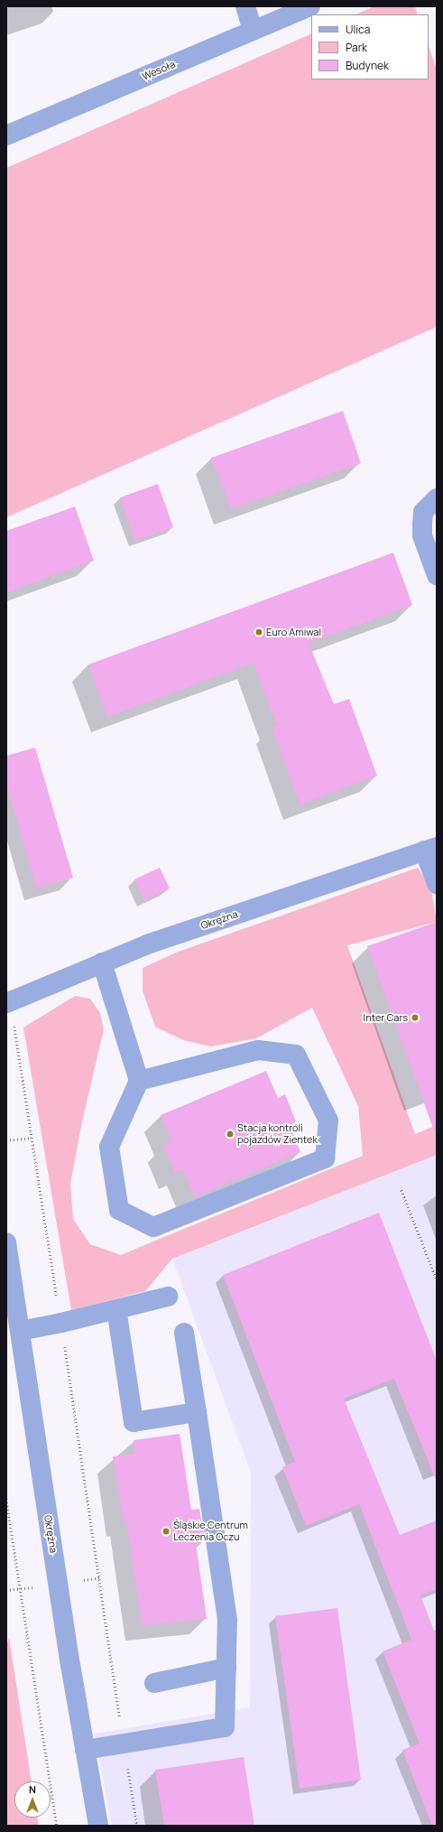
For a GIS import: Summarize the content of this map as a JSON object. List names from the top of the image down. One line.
{"streets":{"street":["Wesoła","Okrężna"]},"places":["Euro Amiwal","Inter Cars","Stacja kontroli pojazdów Zientek","Śląśkie Centrum Leczenia Oczu"],"legend":["Ulica","Park","Budynek"],"north":"top"}
